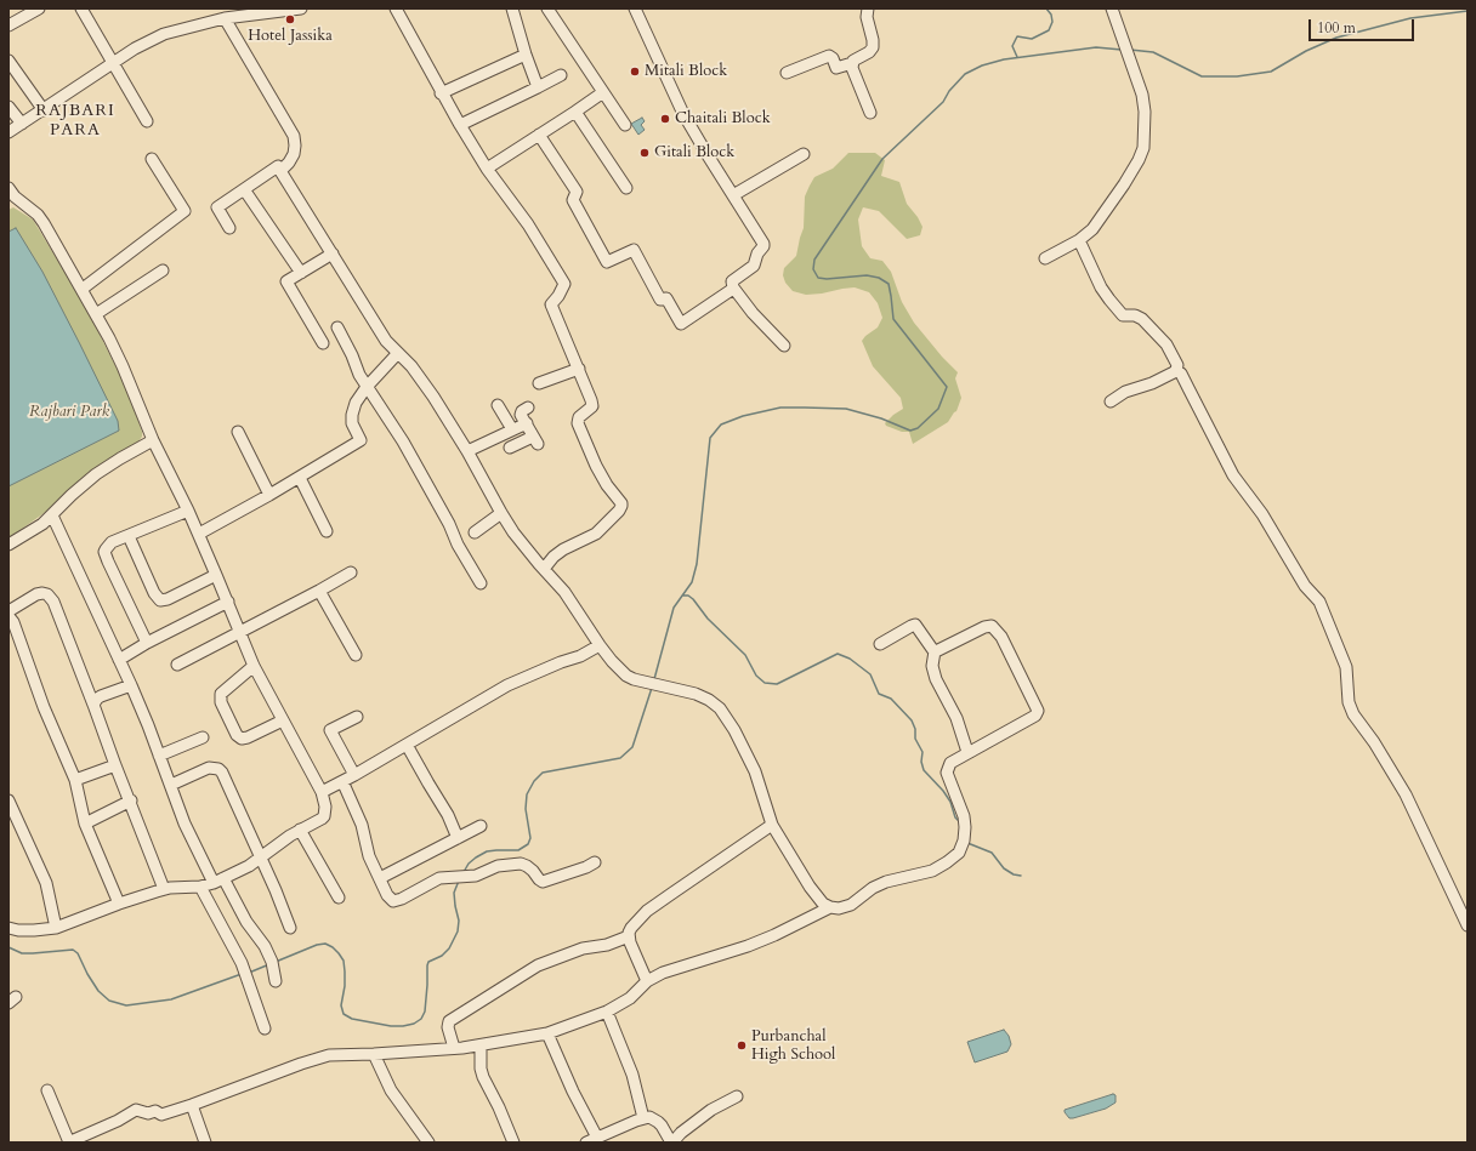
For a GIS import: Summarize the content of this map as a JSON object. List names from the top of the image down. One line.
{"districts":["RAJBARI PARA"],"parks":["Rajbari Park"],"places":["Hotel Jassika","Mitali Block","Chaitali Block","Gitali Block","Purbanchal High School"],"scale_bar":"100 m"}
